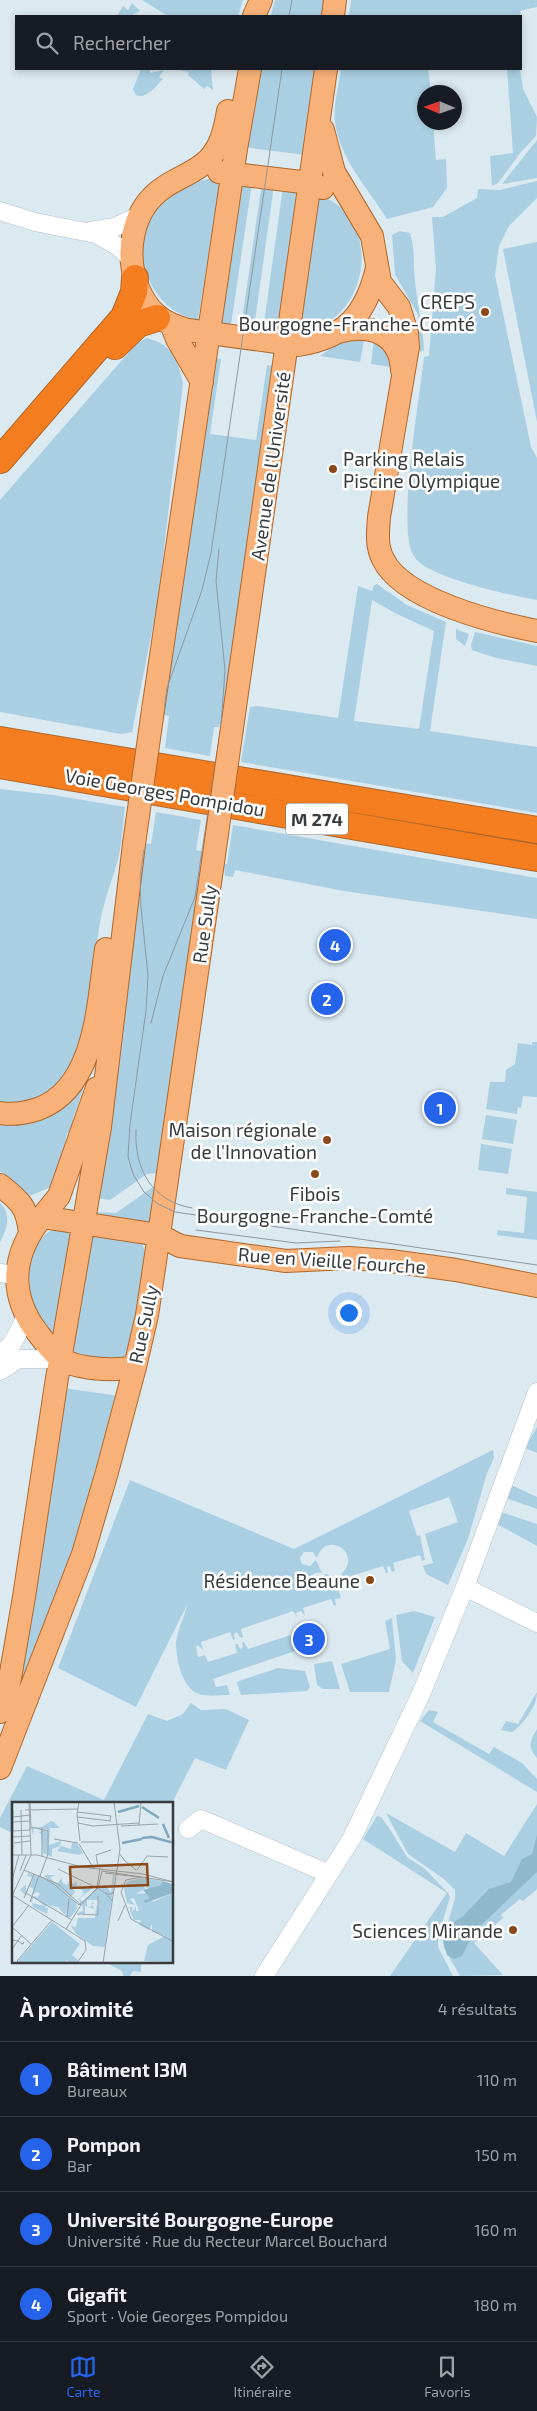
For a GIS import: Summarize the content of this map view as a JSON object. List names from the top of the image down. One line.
{"streets":{"highway":["Voie Georges Pompidou","M 274"],"main road":["Avenue de l'Université","Rue Sully","Rue en Vieille Fourche"]},"crossings":[["Avenue de l'Université","Rue Sully"],["Rue Sully","Rue en Vieille Fourche"]],"places":["CREPS Bourgogne-Franche-Comté","Parking Relais Piscine Olympique","Maison régionale de l'Innovation","Fibois Bourgogne-Franche-Comté","Résidence Beaune","Sciences Mirande"],"north":"left","page":{"search":"Rechercher","pins":["4","2","1","3"],"heading":["À proximité","4 résultats"],"list":[{"mark":"1","name":"Bâtiment I3M","note":"Bureaux","value":"110 m"},{"mark":"2","name":"Pompon","note":"Bar","value":"150 m"},{"mark":"3","name":"Université Bourgogne-Europe","note":"Université · Rue du Recteur Marcel Bouchard","value":"160 m"},{"mark":"4","name":"Gigafit","note":"Sport · Voie Georges Pompidou","value":"180 m"}],"nav":["Carte","Itinéraire","Favoris"]}}
